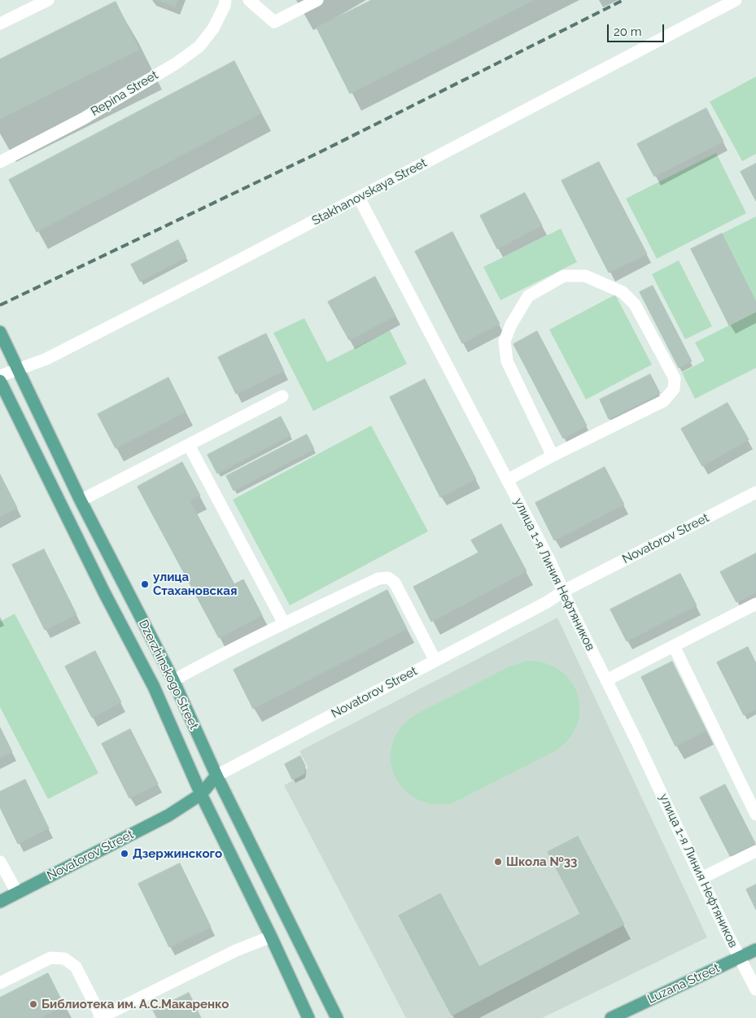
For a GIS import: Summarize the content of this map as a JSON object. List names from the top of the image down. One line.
{"streets":{"main road":["Novatorov Street","Dzerzhinskogo Street","Luzana Street"],"street":["Repina Street","Stakhanovskaya Street","улица 1-я Линия Нефтяников"]},"crossings":[["Stakhanovskaya Street","улица 1-я Линия Нефтяников"],["Stakhanovskaya Street","Dzerzhinskogo Street"],["Novatorov Street","улица 1-я Линия Нефтяников"],["Novatorov Street","Dzerzhinskogo Street"],["улица 1-я Линия Нефтяников","Luzana Street"]],"places":["улица Стахановская","Дзержинского","Школа №33","Библиотека им. А.С.Макаренко"],"scale_bar":"20 m"}
